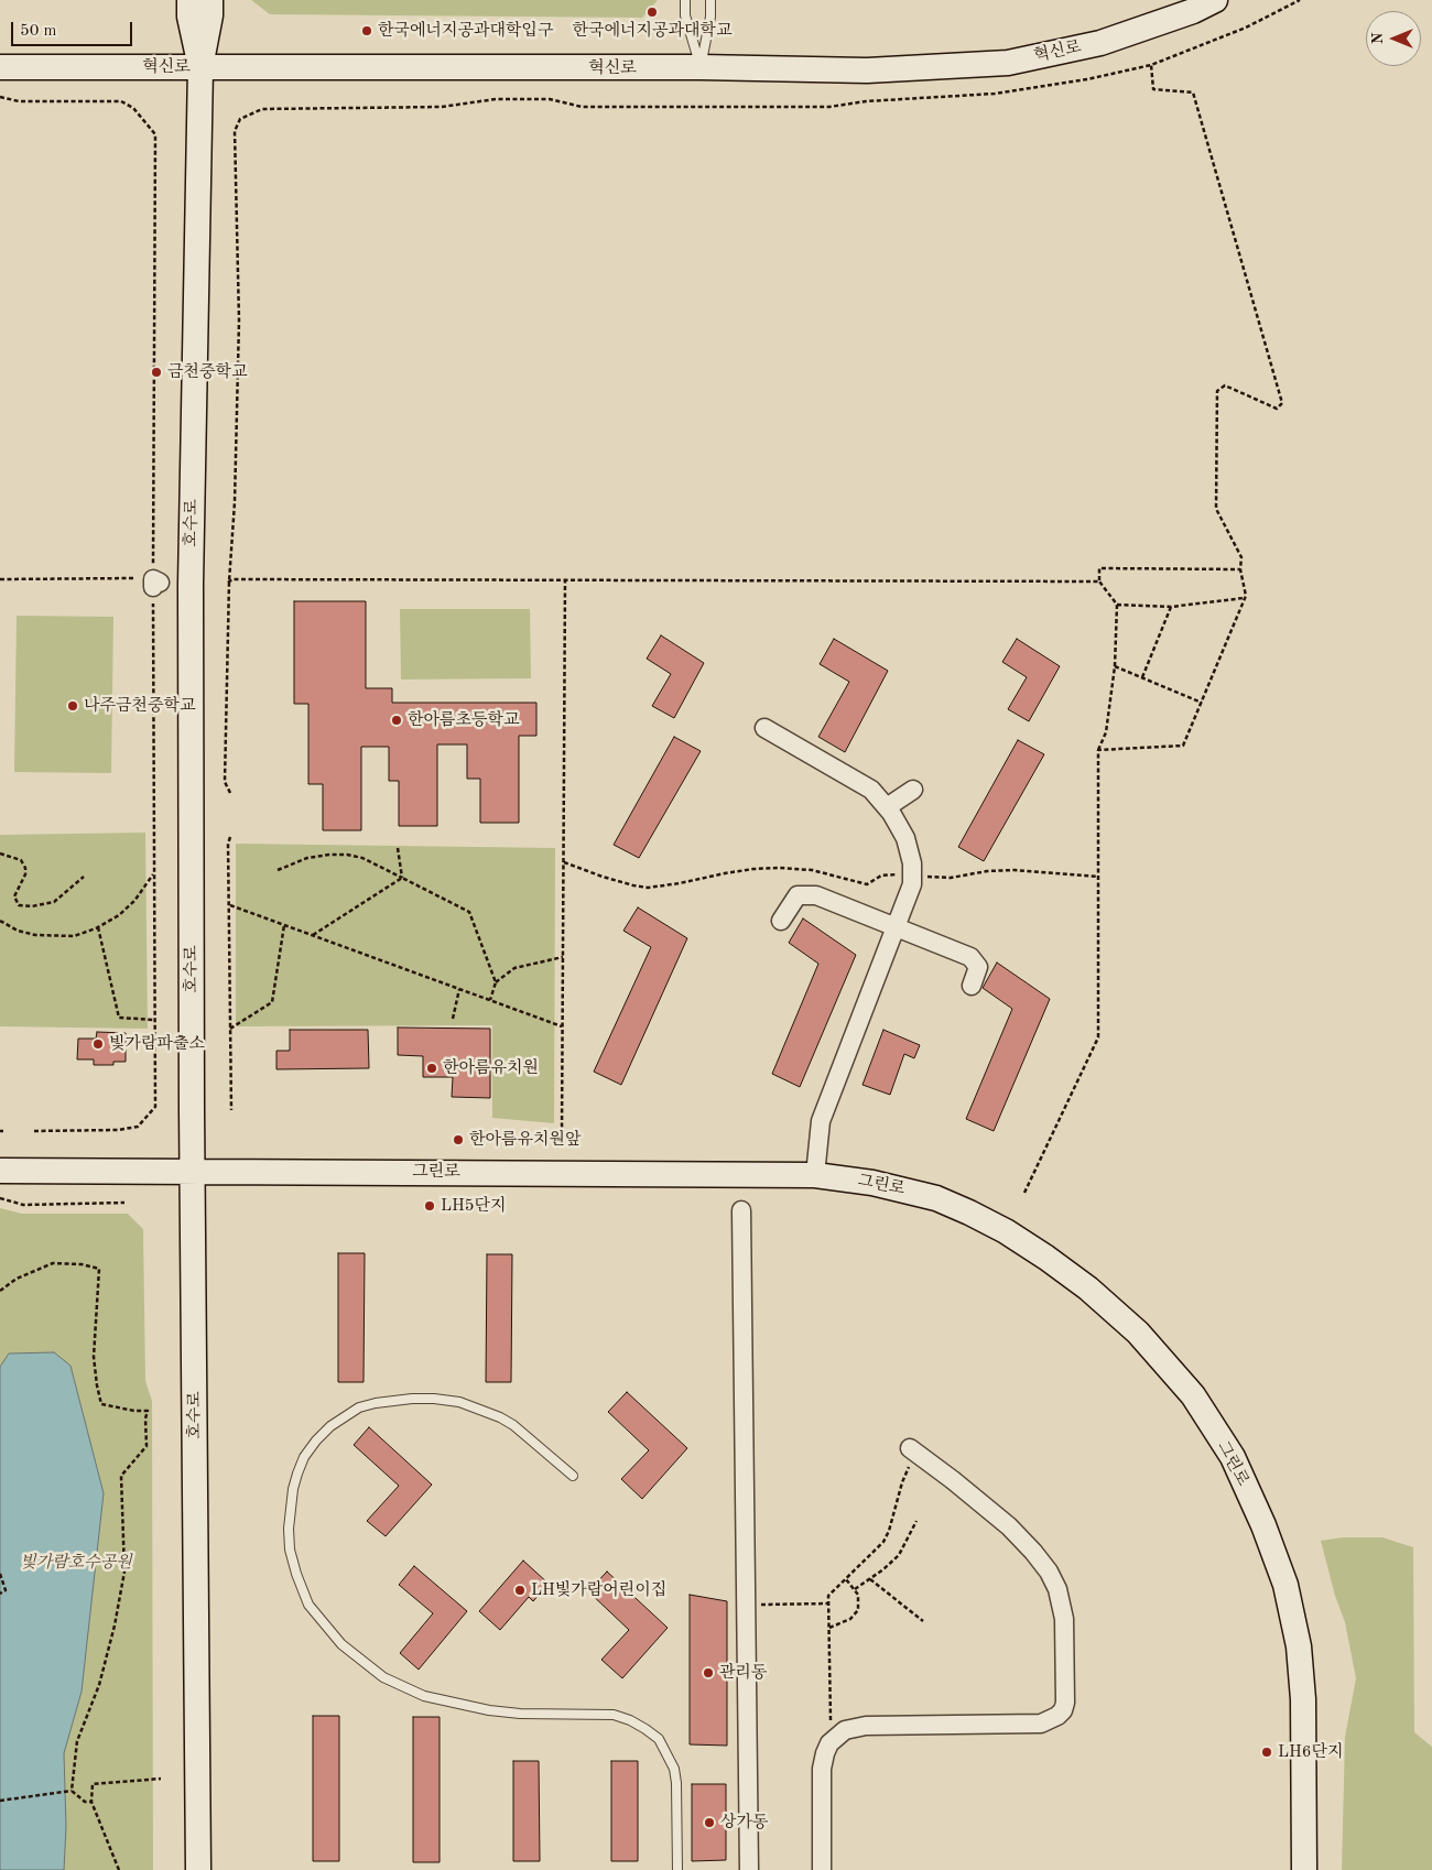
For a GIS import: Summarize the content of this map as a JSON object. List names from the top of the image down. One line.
{"streets":{"street":["혁신로","호수로","그린로"]},"crossings":[["혁신로","호수로"],["호수로","그린로"]],"parks":["빛가람호수공원"],"places":["한국에너지공과대학교","한국에너지공과대학입구","금천중학교","나주금천중학교","한아름초등학교","빛가람파출소","한아름유치원","한아름유치원앞","LH5단지","LH빛가람어린이집","관리동","LH6단지","상가동"],"scale_bar":"50 m","north":"left"}
